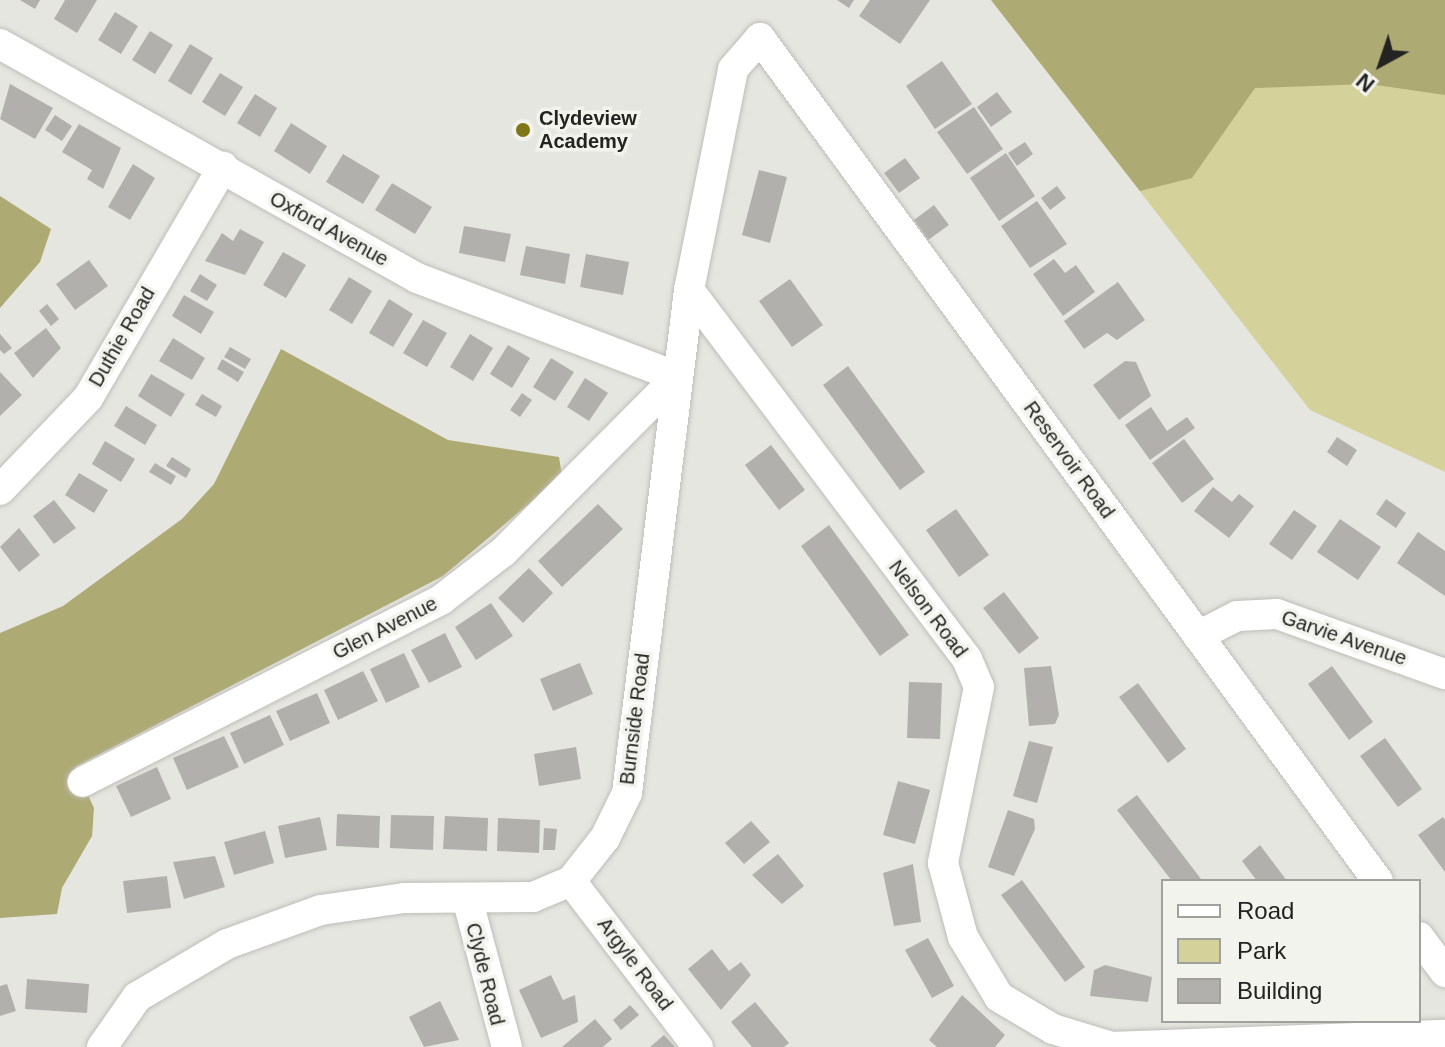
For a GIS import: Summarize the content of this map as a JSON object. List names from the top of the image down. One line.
{"streets":{"street":["Oxford Avenue","Duthie Road","Reservoir Road","Nelson Road","Glen Avenue","Garvie Avenue","Burnside Road","Argyle Road","Clyde Road"]},"crossings":[["Oxford Avenue","Duthie Road"],["Oxford Avenue","Glen Avenue"],["Oxford Avenue","Burnside Road"],["Reservoir Road","Garvie Avenue"],["Reservoir Road","Burnside Road"],["Nelson Road","Burnside Road"],["Glen Avenue","Burnside Road"],["Burnside Road","Argyle Road"],["Burnside Road","Clyde Road"]],"places":["Clydeview Academy"],"legend":["Road","Park","Building"],"north":"bottom left"}
